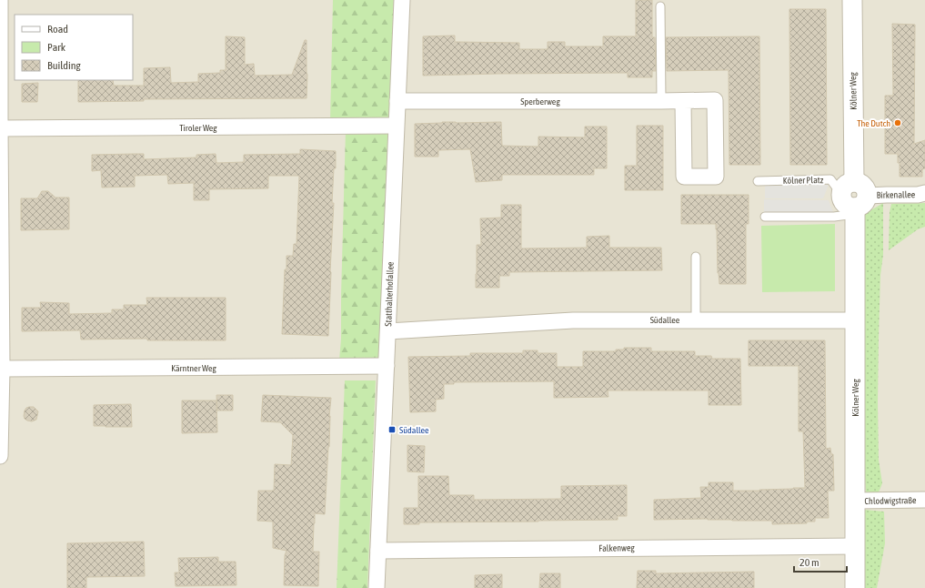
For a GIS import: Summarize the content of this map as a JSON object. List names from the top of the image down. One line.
{"streets":{"street":["Kölner Weg","Sperberweg","Tiroler Weg","Birkenallee","Statthalterhofallee","Südallee","Kärntner Weg","Chlodwigstraße","Falkenweg"],"lane":["Kölner Platz"]},"crossings":[["Kölner Weg","Kölner Platz"],["Kölner Weg","Birkenallee"],["Kölner Weg","Südallee"],["Kölner Weg","Chlodwigstraße"],["Kölner Weg","Falkenweg"],["Sperberweg","Statthalterhofallee"],["Tiroler Weg","Statthalterhofallee"],["Statthalterhofallee","Südallee"],["Statthalterhofallee","Kärntner Weg"],["Statthalterhofallee","Falkenweg"]],"places":{"other":["The Dutch"],"transit":["Südallee"]},"legend":["Road","Park","Building"],"scale_bar":"20 m"}
